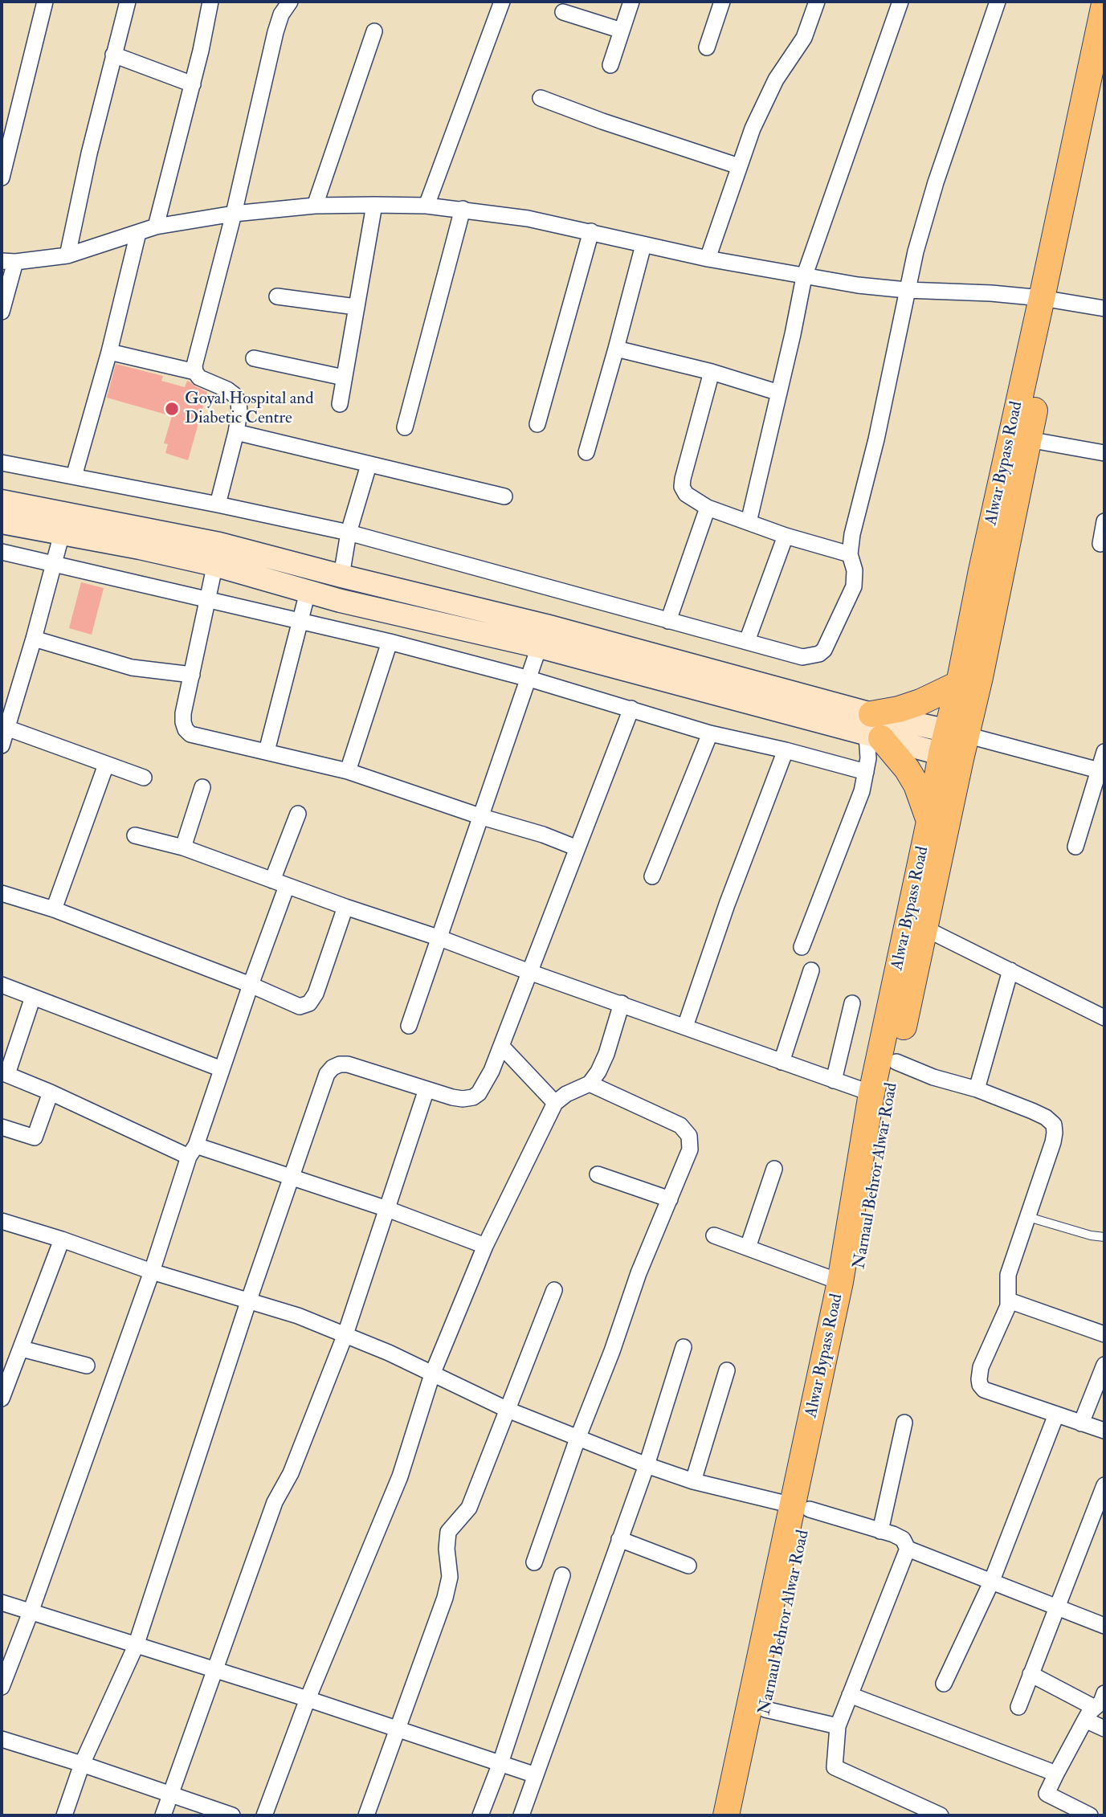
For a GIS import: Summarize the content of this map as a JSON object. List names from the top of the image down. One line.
{"streets":{"main road":["Alwar Bypass Road","Narnaul Behror Alwar Road"]},"crossings":[["Alwar Bypass Road","Narnaul Behror Alwar Road"]],"places":["Goyal Hospital and Diabetic Centre"]}
